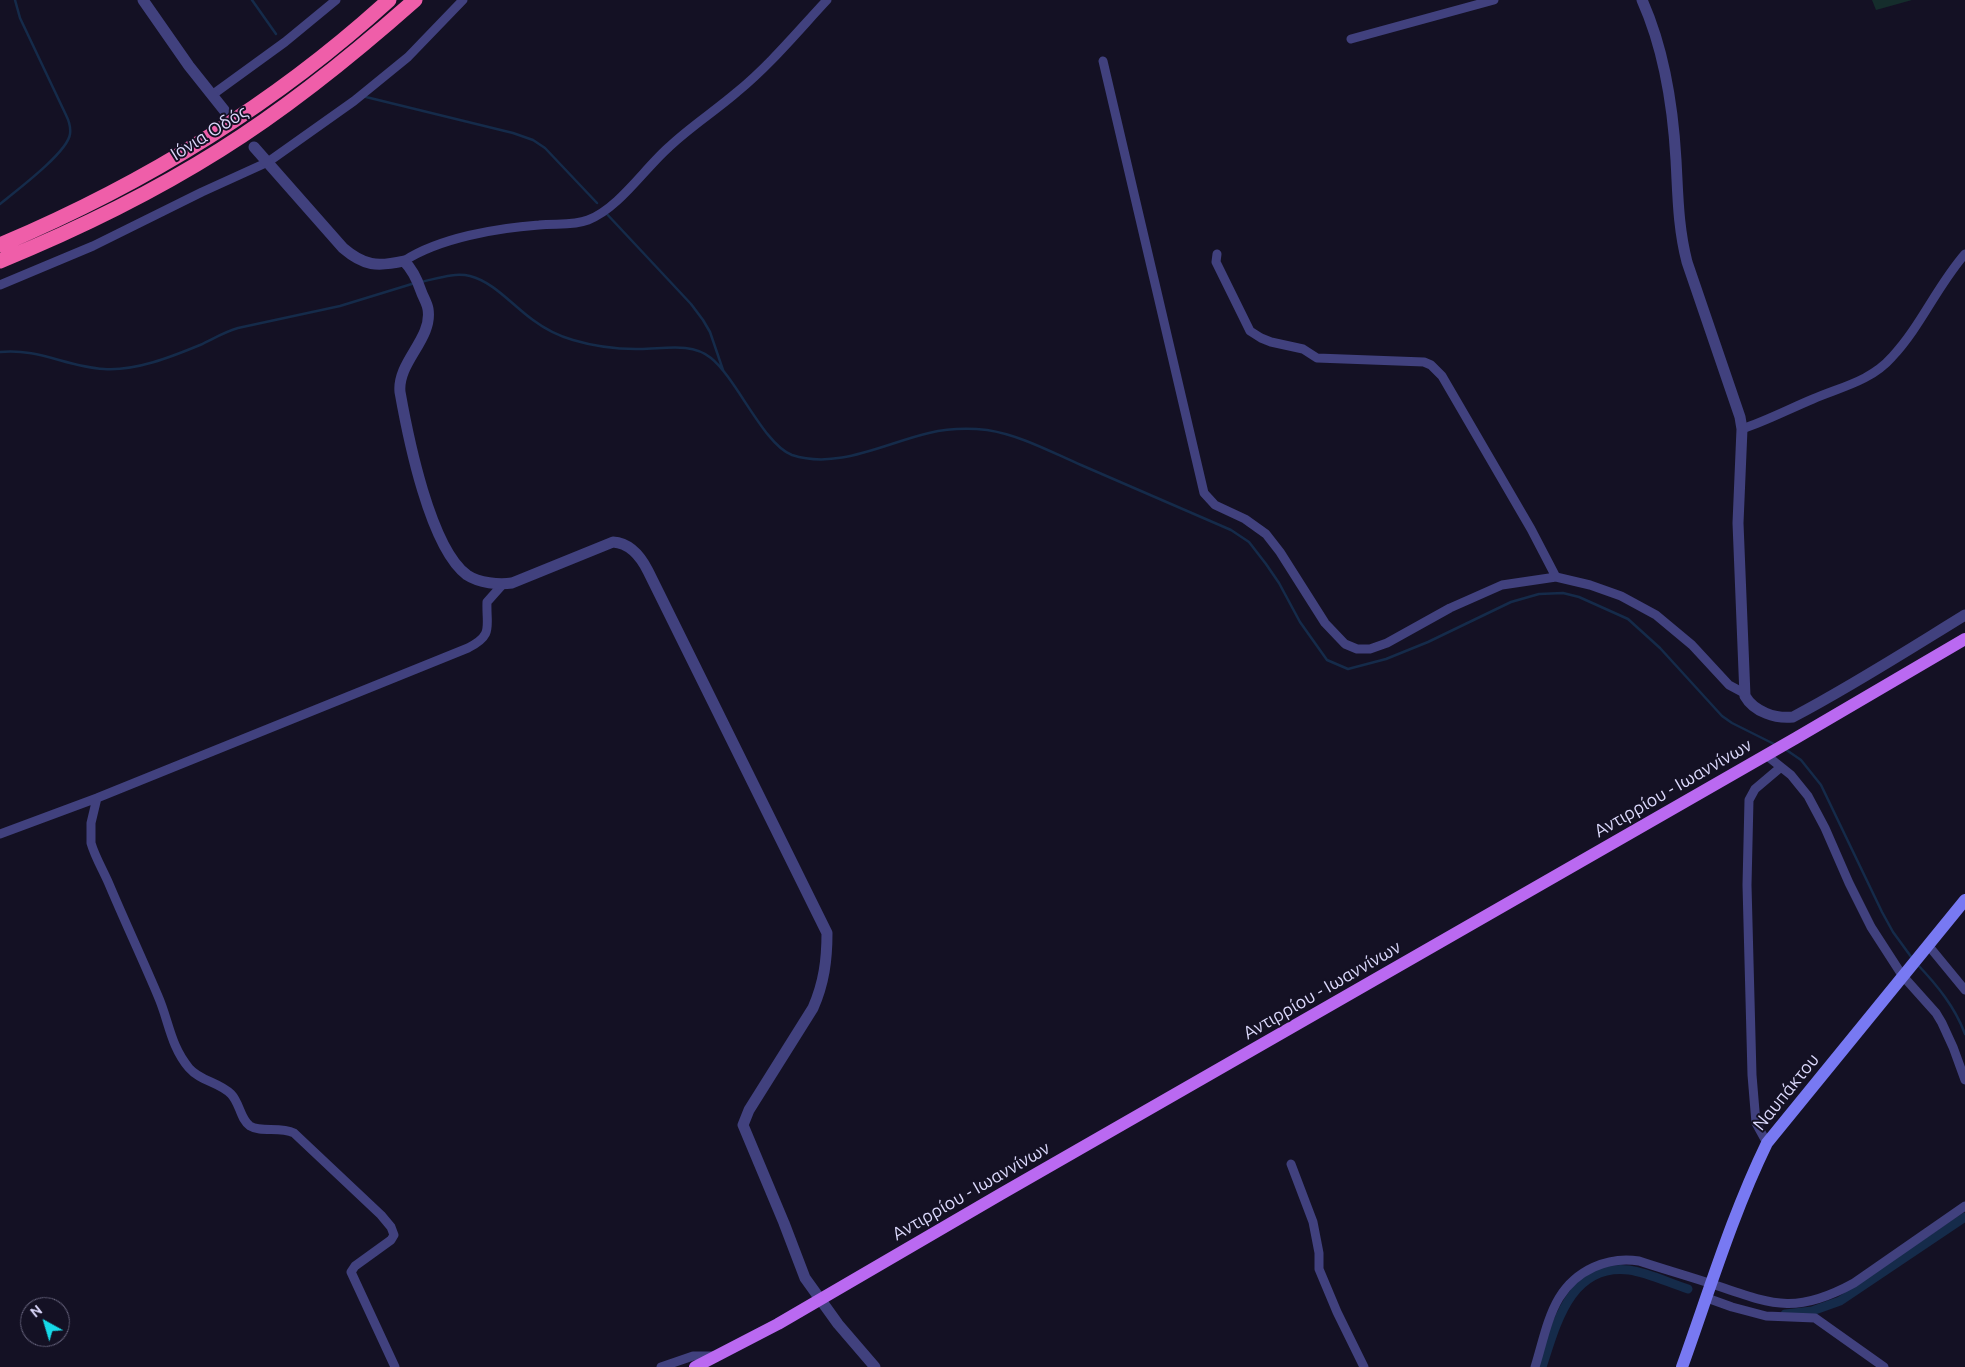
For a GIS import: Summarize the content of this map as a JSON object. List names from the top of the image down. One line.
{"streets":{"highway":["Ιόνια Οδός"],"main road":["Αντιρρίου - Ιωαννίνων","Ναυπάκτου"]},"north":"top left"}
